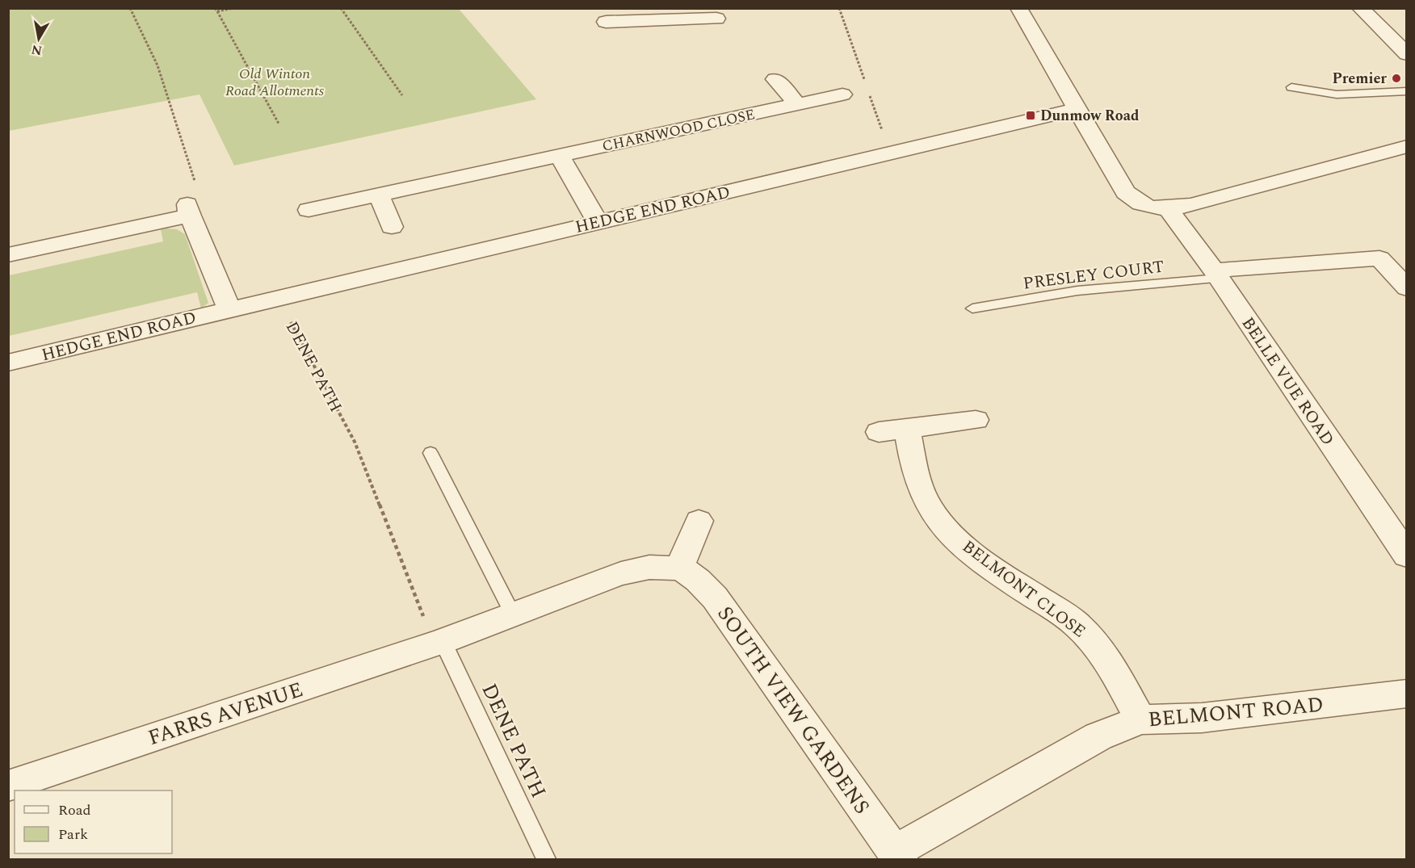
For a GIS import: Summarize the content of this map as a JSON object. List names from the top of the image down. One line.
{"streets":{"street":["CHARNWOOD CLOSE","HEDGE END ROAD","BELLE VUE ROAD","BELMONT CLOSE","SOUTH VIEW GARDENS","BELMONT ROAD","FARRS AVENUE"],"lane":["PRESLEY COURT","DENE PATH"]},"crossings":[["HEDGE END ROAD","DENE PATH"],["PRESLEY COURT","BELLE VUE ROAD"],["DENE PATH","FARRS AVENUE"],["BELMONT CLOSE","BELMONT ROAD"],["SOUTH VIEW GARDENS","BELMONT ROAD"]],"parks":["Old Winton Road Allotments"],"places":{"other":["Premier"],"transit":["Dunmow Road"]},"legend":["Road","Park"],"north":"bottom"}
